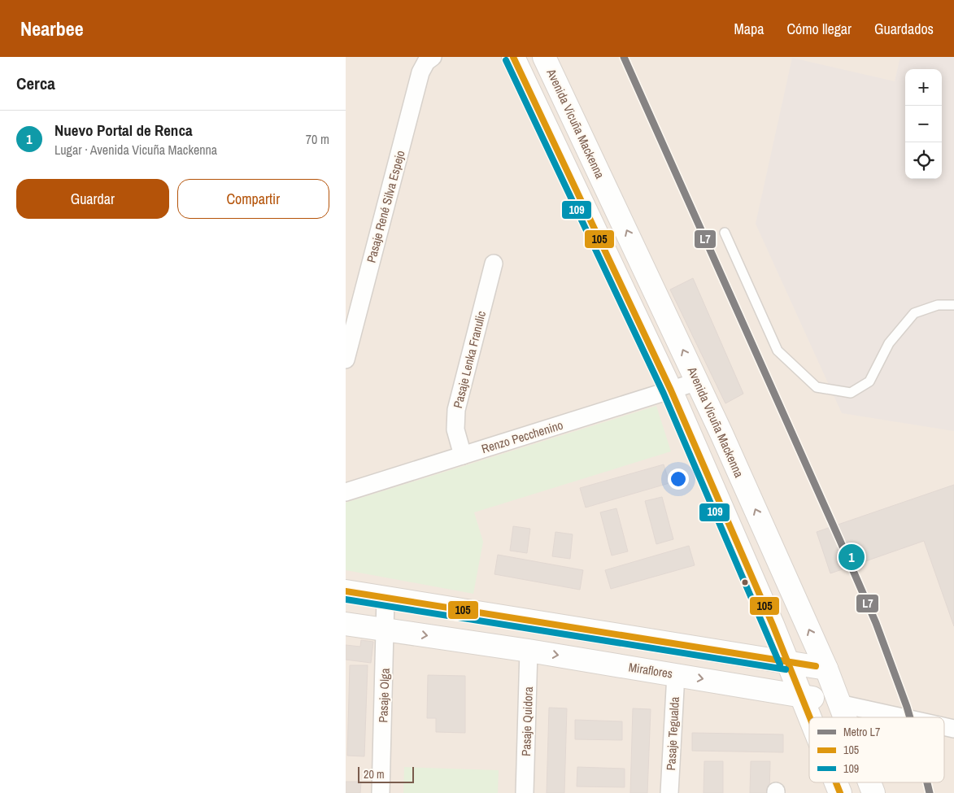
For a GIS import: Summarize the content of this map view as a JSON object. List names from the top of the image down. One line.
{"streets":{"street":["Avenida Vicuña Mackenna","Pasaje René Silva Espejo","Pasaje Lenka Franulic","Renzo Pecchenino","Miraflores","Pasaje Olga","Pasaje Quidora","Pasaje Tegualda"]},"crossings":[["Avenida Vicuña Mackenna","Renzo Pecchenino"],["Avenida Vicuña Mackenna","Miraflores"],["Pasaje Lenka Franulic","Renzo Pecchenino"],["Miraflores","Pasaje Olga"],["Miraflores","Pasaje Quidora"],["Miraflores","Pasaje Tegualda"]],"lines":["metro line L7","transit line 105","transit line 109"],"legend":["Metro L7","105","109"],"scale_bar":"20 m","page":{"header":"Nearbee","nav":["Mapa","Cómo llegar","Guardados"],"heading":"Cerca","map_buttons":["+","−"],"list":[{"mark":"1","name":"Nuevo Portal de Renca","note":"Lugar · Avenida Vicuña Mackenna","value":"70 m"}],"buttons":["Guardar","Compartir"],"pins":"1","scale":"20 m"}}
